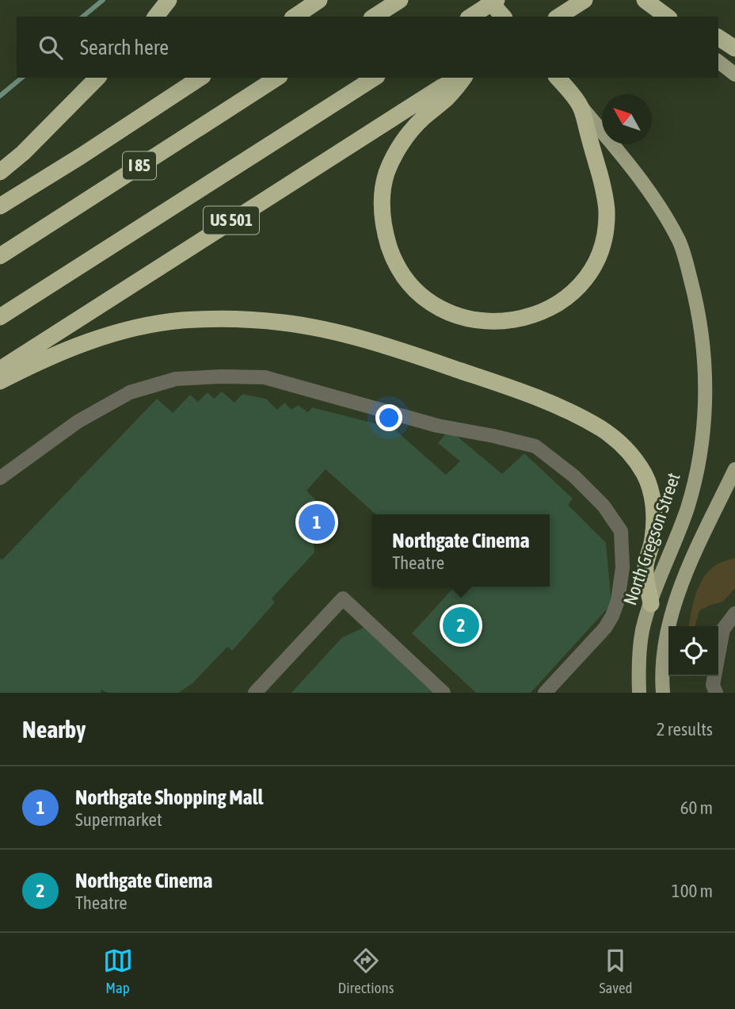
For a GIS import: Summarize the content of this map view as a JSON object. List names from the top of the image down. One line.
{"streets":{"highway":["I 85","US 501","North Gregson Street"]},"north":"top left","page":{"search":"Search here","pins":["1","2"],"popup":["Northgate Cinema","Theatre"],"heading":["Nearby","2 results"],"list":[{"mark":"1","name":"Northgate Shopping Mall","note":"Supermarket","value":"60 m"},{"mark":"2","name":"Northgate Cinema","note":"Theatre","value":"100 m"}],"nav":["Map","Directions","Saved"]}}
